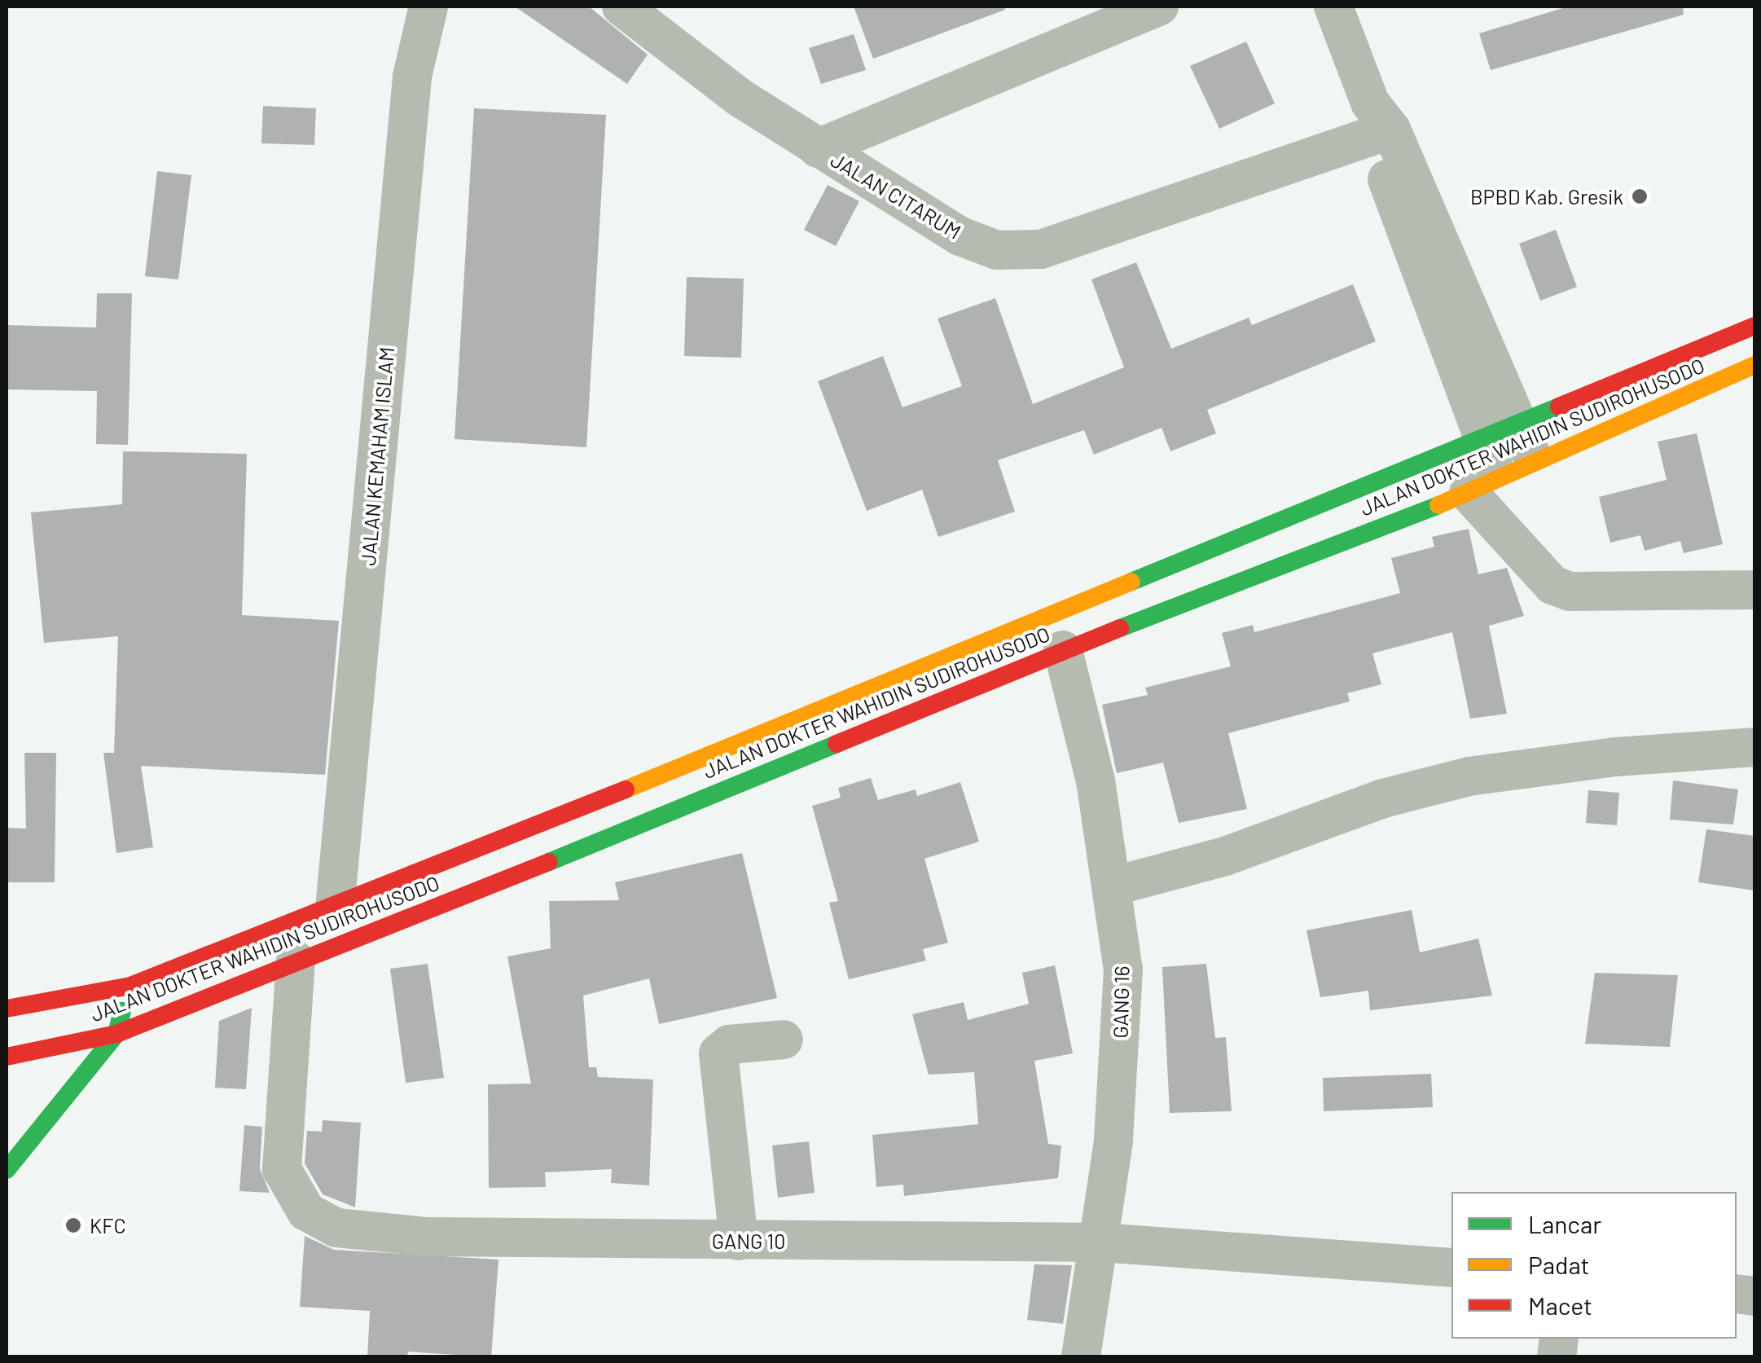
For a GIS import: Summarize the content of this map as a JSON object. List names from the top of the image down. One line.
{"streets":{"main road":["JALAN DOKTER WAHIDIN SUDIROHUSODO"],"street":["JALAN CITARUM","JALAN KEMAHAM ISLAM","GANG 16","GANG 10"]},"crossings":[["JALAN DOKTER WAHIDIN SUDIROHUSODO","JALAN KEMAHAM ISLAM"],["JALAN DOKTER WAHIDIN SUDIROHUSODO","GANG 16"],["JALAN DOKTER WAHIDIN SUDIROHUSODO","GANG 10"],["GANG 16","GANG 10"]],"places":["BPBD Kab. Gresik","KFC"],"legend":["Lancar","Padat","Macet"]}
